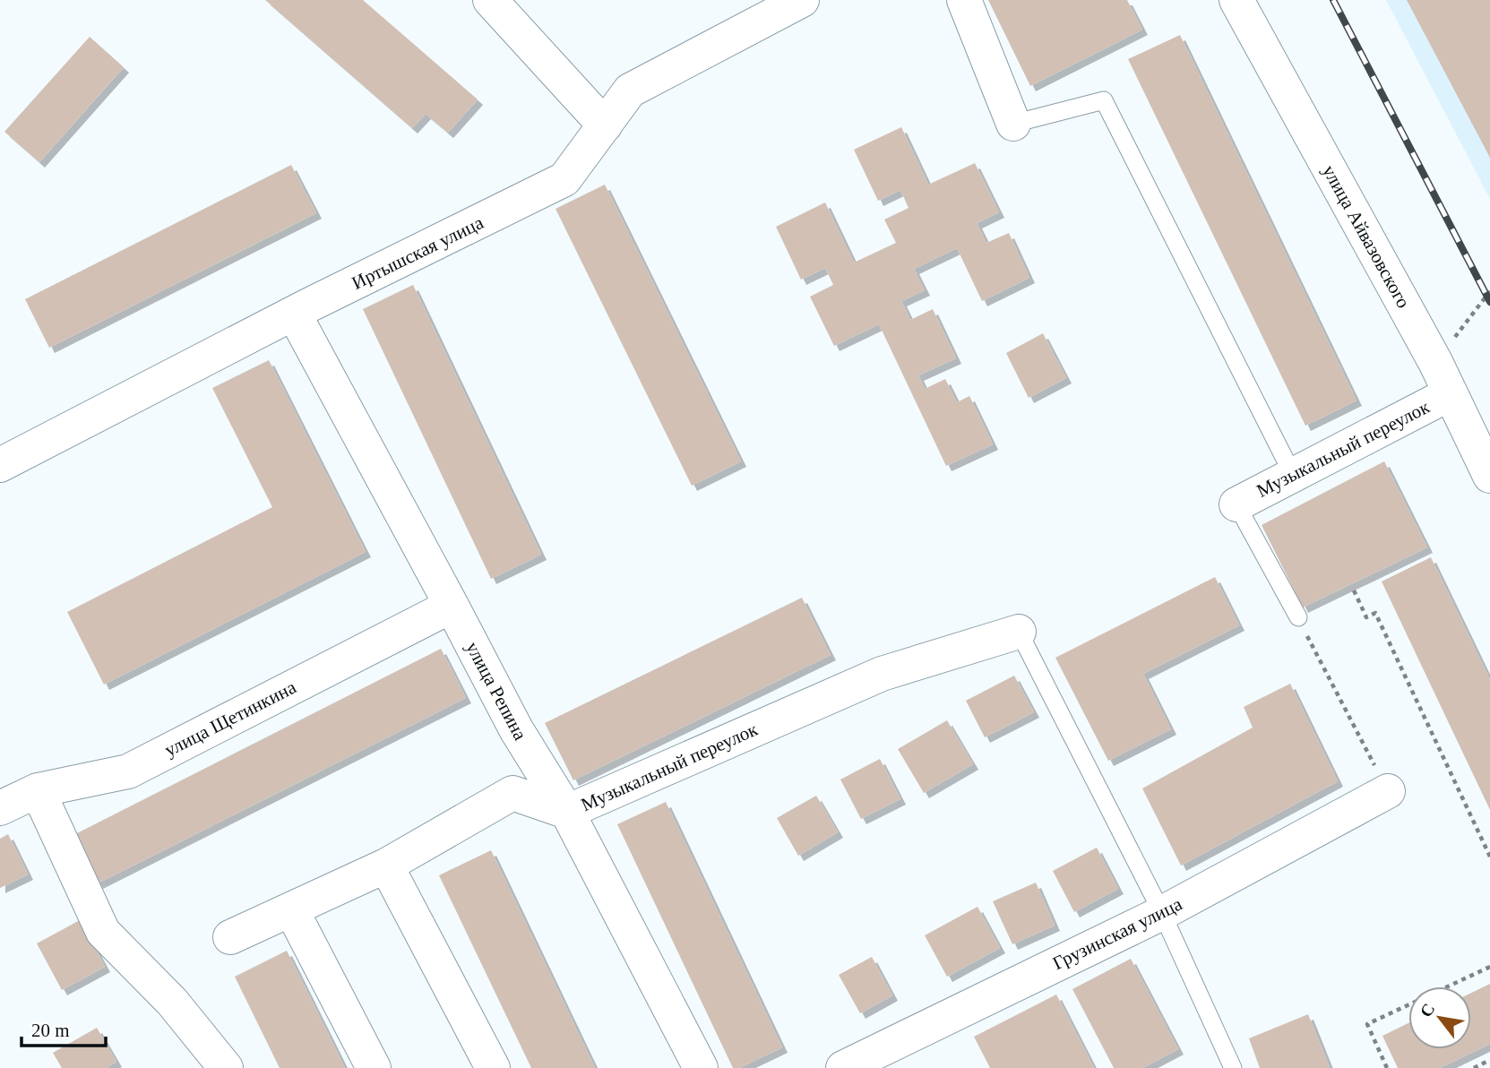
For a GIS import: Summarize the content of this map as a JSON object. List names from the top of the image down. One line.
{"streets":{"street":["улица Айвазовского","Иртышская улица","Музыкальный переулок","улица Репина","улица Щетинкина","Грузинская улица"]},"crossings":[["улица Айвазовского","Музыкальный переулок"],["Иртышская улица","улица Репина"],["Музыкальный переулок","улица Репина"],["улица Репина","улица Щетинкина"]],"scale_bar":"20 m","north":"top left"}
